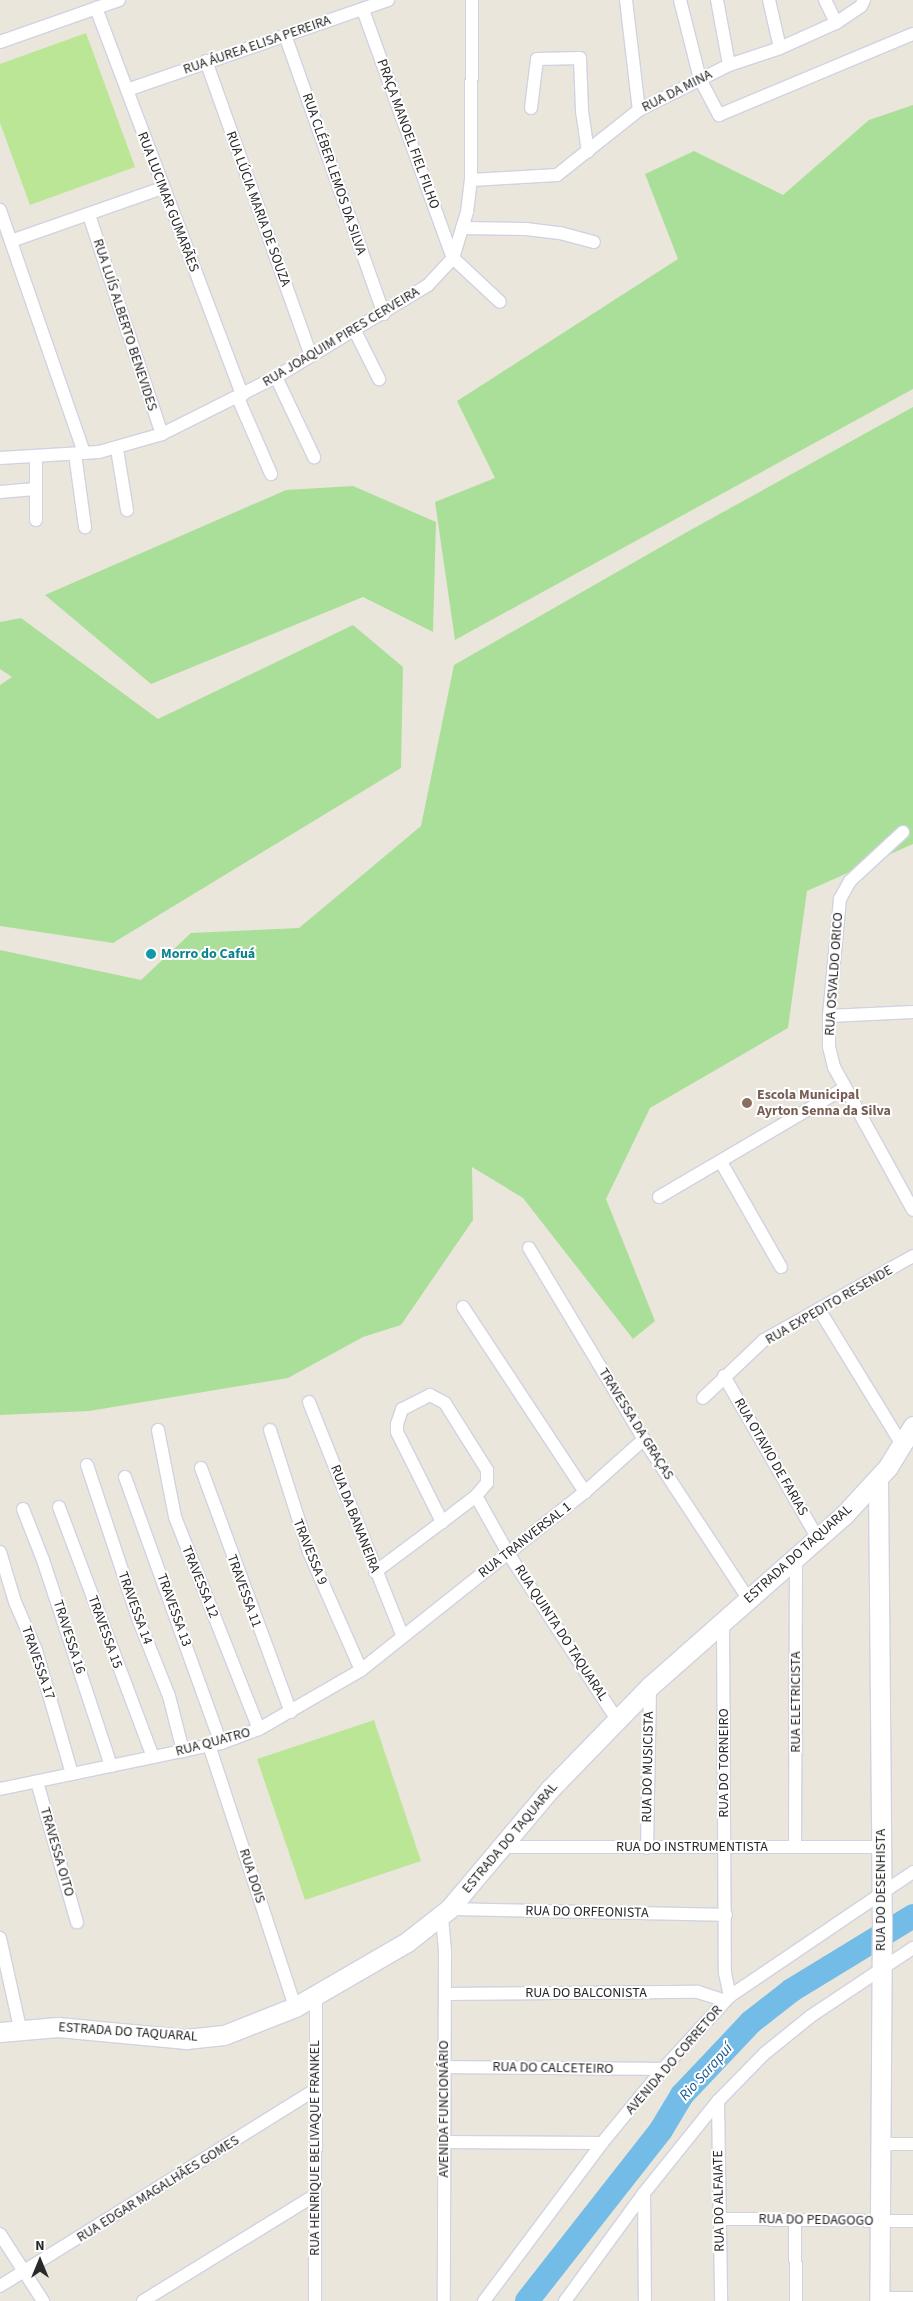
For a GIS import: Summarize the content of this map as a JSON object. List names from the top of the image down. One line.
{"streets":{"street":["RUA ÁUREA ELISA PEREIRA","RUA DA MINA","PRAÇA MANOEL FIEL FILHO","RUA CLÉBER LEMOS DA SILVA","RUA LUCIMAR GUMARÃES","RUA LÚCIA MARIA DE SOUZA","RUA LUÍS ALBERTO BENEVIDES","RUA JOAQUIM PIRES CERVEIRA","RUA OSVALDO ORICO","RUA EXPEDITO RESENDE","TRAVESSA DA GRAÇAS","RUA OTAVIO DE FARIAS","RUA DA BANANEIRA","RUA TRANVERSAL 1","TRAVESSA 9","ESTRADA DO TAQUARAL","TRAVESSA 12","TRAVESSA 11","TRAVESSA 14","TRAVESSA 13","TRAVESSA 15","RUA QUINTA DO TAQUARAL","TRAVESSA 16","TRAVESSA 17","RUA ELETRICISTA","RUA QUATRO","RUA DO TORNEIRO","RUA DO MUSICISTA","RUA DO INSTRUMENTISTA","TRAVESSA OITO","RUA DOIS","RUA DO DESENHISTA","RUA DO ORFEONISTA","RUA DO BALCONISTA","AVENIDA DO CORRETOR","RUA DO CALCETEIRO","AVENIDA FUNCIONÁRIO","RUA HENRIQUE BELIVAQUE FRANKEL","RUA EDGAR MAGALHÃES GOMES","RUA DO ALFAIATE","RUA DO PEDAGOGO"]},"crossings":[["RUA ÁUREA ELISA PEREIRA","PRAÇA MANOEL FIEL FILHO"],["RUA ÁUREA ELISA PEREIRA","RUA CLÉBER LEMOS DA SILVA"],["RUA ÁUREA ELISA PEREIRA","RUA LUCIMAR GUMARÃES"],["RUA ÁUREA ELISA PEREIRA","RUA LÚCIA MARIA DE SOUZA"],["RUA DA MINA","RUA JOAQUIM PIRES CERVEIRA"],["PRAÇA MANOEL FIEL FILHO","RUA JOAQUIM PIRES CERVEIRA"],["RUA CLÉBER LEMOS DA SILVA","RUA JOAQUIM PIRES CERVEIRA"],["RUA LUCIMAR GUMARÃES","RUA JOAQUIM PIRES CERVEIRA"],["RUA LÚCIA MARIA DE SOUZA","RUA JOAQUIM PIRES CERVEIRA"],["RUA LUÍS ALBERTO BENEVIDES","RUA JOAQUIM PIRES CERVEIRA"],["RUA EXPEDITO RESENDE","RUA OTAVIO DE FARIAS"],["TRAVESSA DA GRAÇAS","RUA TRANVERSAL 1"],["TRAVESSA DA GRAÇAS","ESTRADA DO TAQUARAL"],["RUA OTAVIO DE FARIAS","ESTRADA DO TAQUARAL"],["RUA DA BANANEIRA","RUA TRANVERSAL 1"],["RUA DA BANANEIRA","RUA QUATRO"],["RUA TRANVERSAL 1","RUA QUINTA DO TAQUARAL"],["RUA TRANVERSAL 1","RUA QUATRO"],["TRAVESSA 9","RUA QUATRO"],["ESTRADA DO TAQUARAL","RUA QUINTA DO TAQUARAL"],["ESTRADA DO TAQUARAL","RUA ELETRICISTA"],["ESTRADA DO TAQUARAL","RUA DO TORNEIRO"],["ESTRADA DO TAQUARAL","RUA DO MUSICISTA"],["ESTRADA DO TAQUARAL","RUA DO INSTRUMENTISTA"],["ESTRADA DO TAQUARAL","RUA DOIS"],["ESTRADA DO TAQUARAL","RUA DO DESENHISTA"],["ESTRADA DO TAQUARAL","RUA DO ORFEONISTA"],["ESTRADA DO TAQUARAL","AVENIDA FUNCIONÁRIO"],["ESTRADA DO TAQUARAL","RUA HENRIQUE BELIVAQUE FRANKEL"],["TRAVESSA 12","RUA QUATRO"],["TRAVESSA 11","RUA QUATRO"],["TRAVESSA 14","RUA QUATRO"],["TRAVESSA 13","RUA QUATRO"],["TRAVESSA 13","RUA DOIS"],["TRAVESSA 15","RUA QUATRO"],["TRAVESSA 16","RUA QUATRO"],["TRAVESSA 17","RUA QUATRO"],["RUA ELETRICISTA","RUA DO INSTRUMENTISTA"],["RUA QUATRO","TRAVESSA OITO"],["RUA QUATRO","RUA DOIS"],["RUA DO TORNEIRO","RUA DO INSTRUMENTISTA"],["RUA DO TORNEIRO","RUA DO ORFEONISTA"],["RUA DO TORNEIRO","RUA DO BALCONISTA"],["RUA DO TORNEIRO","AVENIDA DO CORRETOR"],["RUA DO MUSICISTA","RUA DO INSTRUMENTISTA"],["RUA DO INSTRUMENTISTA","RUA DO DESENHISTA"],["RUA DO DESENHISTA","AVENIDA DO CORRETOR"],["RUA DO DESENHISTA","RUA DO PEDAGOGO"],["RUA DO ORFEONISTA","AVENIDA FUNCIONÁRIO"],["RUA DO BALCONISTA","AVENIDA DO CORRETOR"],["RUA DO BALCONISTA","AVENIDA FUNCIONÁRIO"],["AVENIDA DO CORRETOR","RUA DO CALCETEIRO"],["RUA DO CALCETEIRO","AVENIDA FUNCIONÁRIO"],["RUA HENRIQUE BELIVAQUE FRANKEL","RUA EDGAR MAGALHÃES GOMES"],["RUA DO ALFAIATE","RUA DO PEDAGOGO"]],"water":["Rio Sarapuí"],"places":["Morro do Cafuá","Escola Municipal Ayrton Senna da Silva"],"north":"top"}
